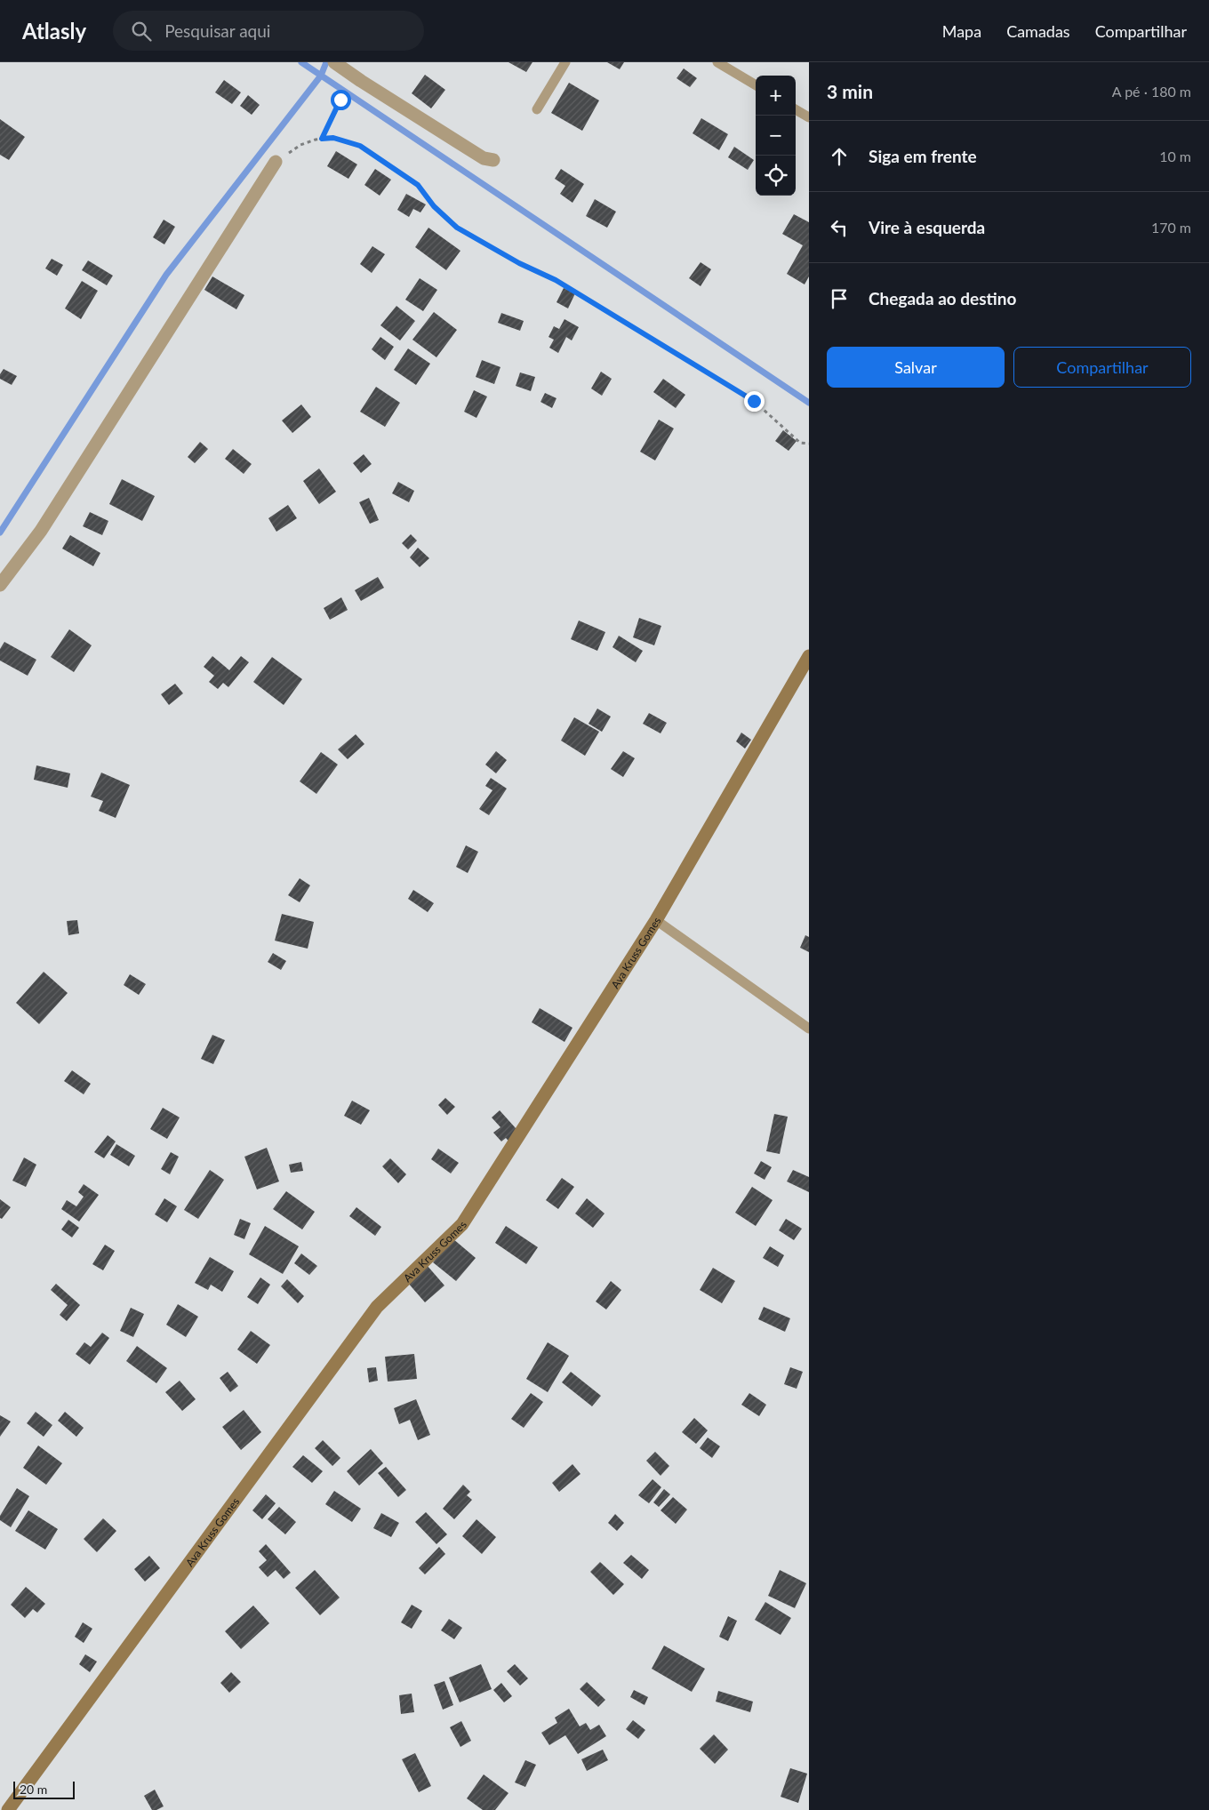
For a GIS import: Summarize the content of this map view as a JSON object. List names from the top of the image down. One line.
{"streets":{"street":["Ava Kruss Gomes"]},"scale_bar":"20 m","page":{"header":"Atlasly","search":"Pesquisar aqui","nav":["Mapa","Camadas","Compartilhar"],"heading":["3 min","A pé · 180 m"],"map_buttons":["+","−"],"list":[["Siga em frente","10 m"],["Vire à esquerda","170 m"],"Chegada ao destino"],"buttons":["Salvar","Compartilhar"],"scale":"20 m"}}
